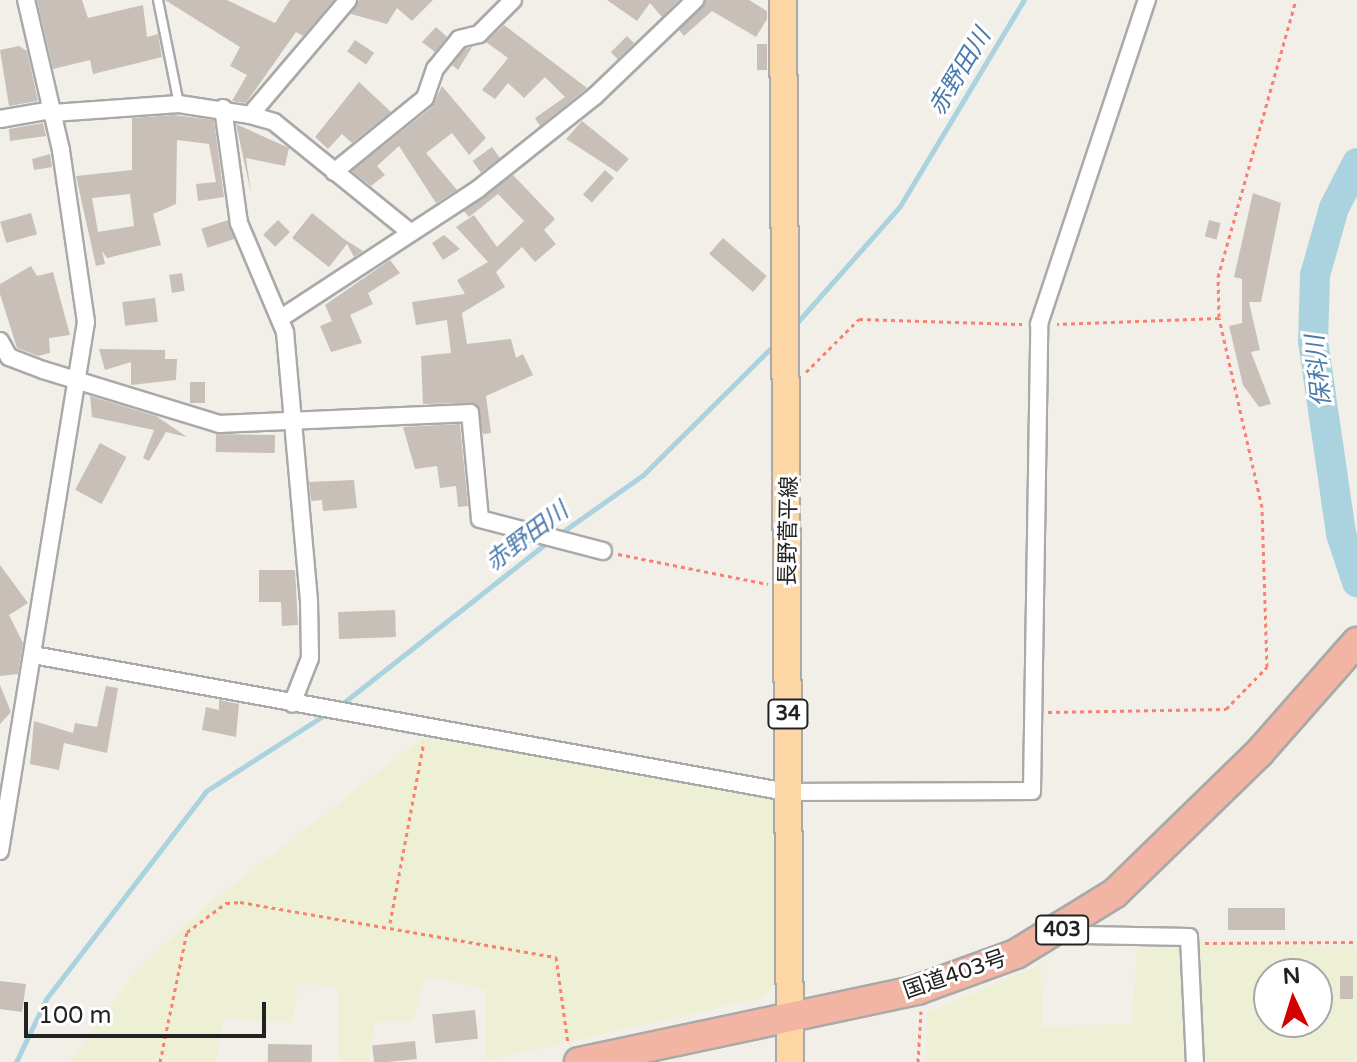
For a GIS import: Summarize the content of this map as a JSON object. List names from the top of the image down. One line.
{"streets":{"highway":["403","国道403号"],"main road":["長野菅平線","34"]},"crossings":[["長野菅平線","国道403号"]],"water":["赤野田川","保科川"],"scale_bar":"100 m","north":"top"}
